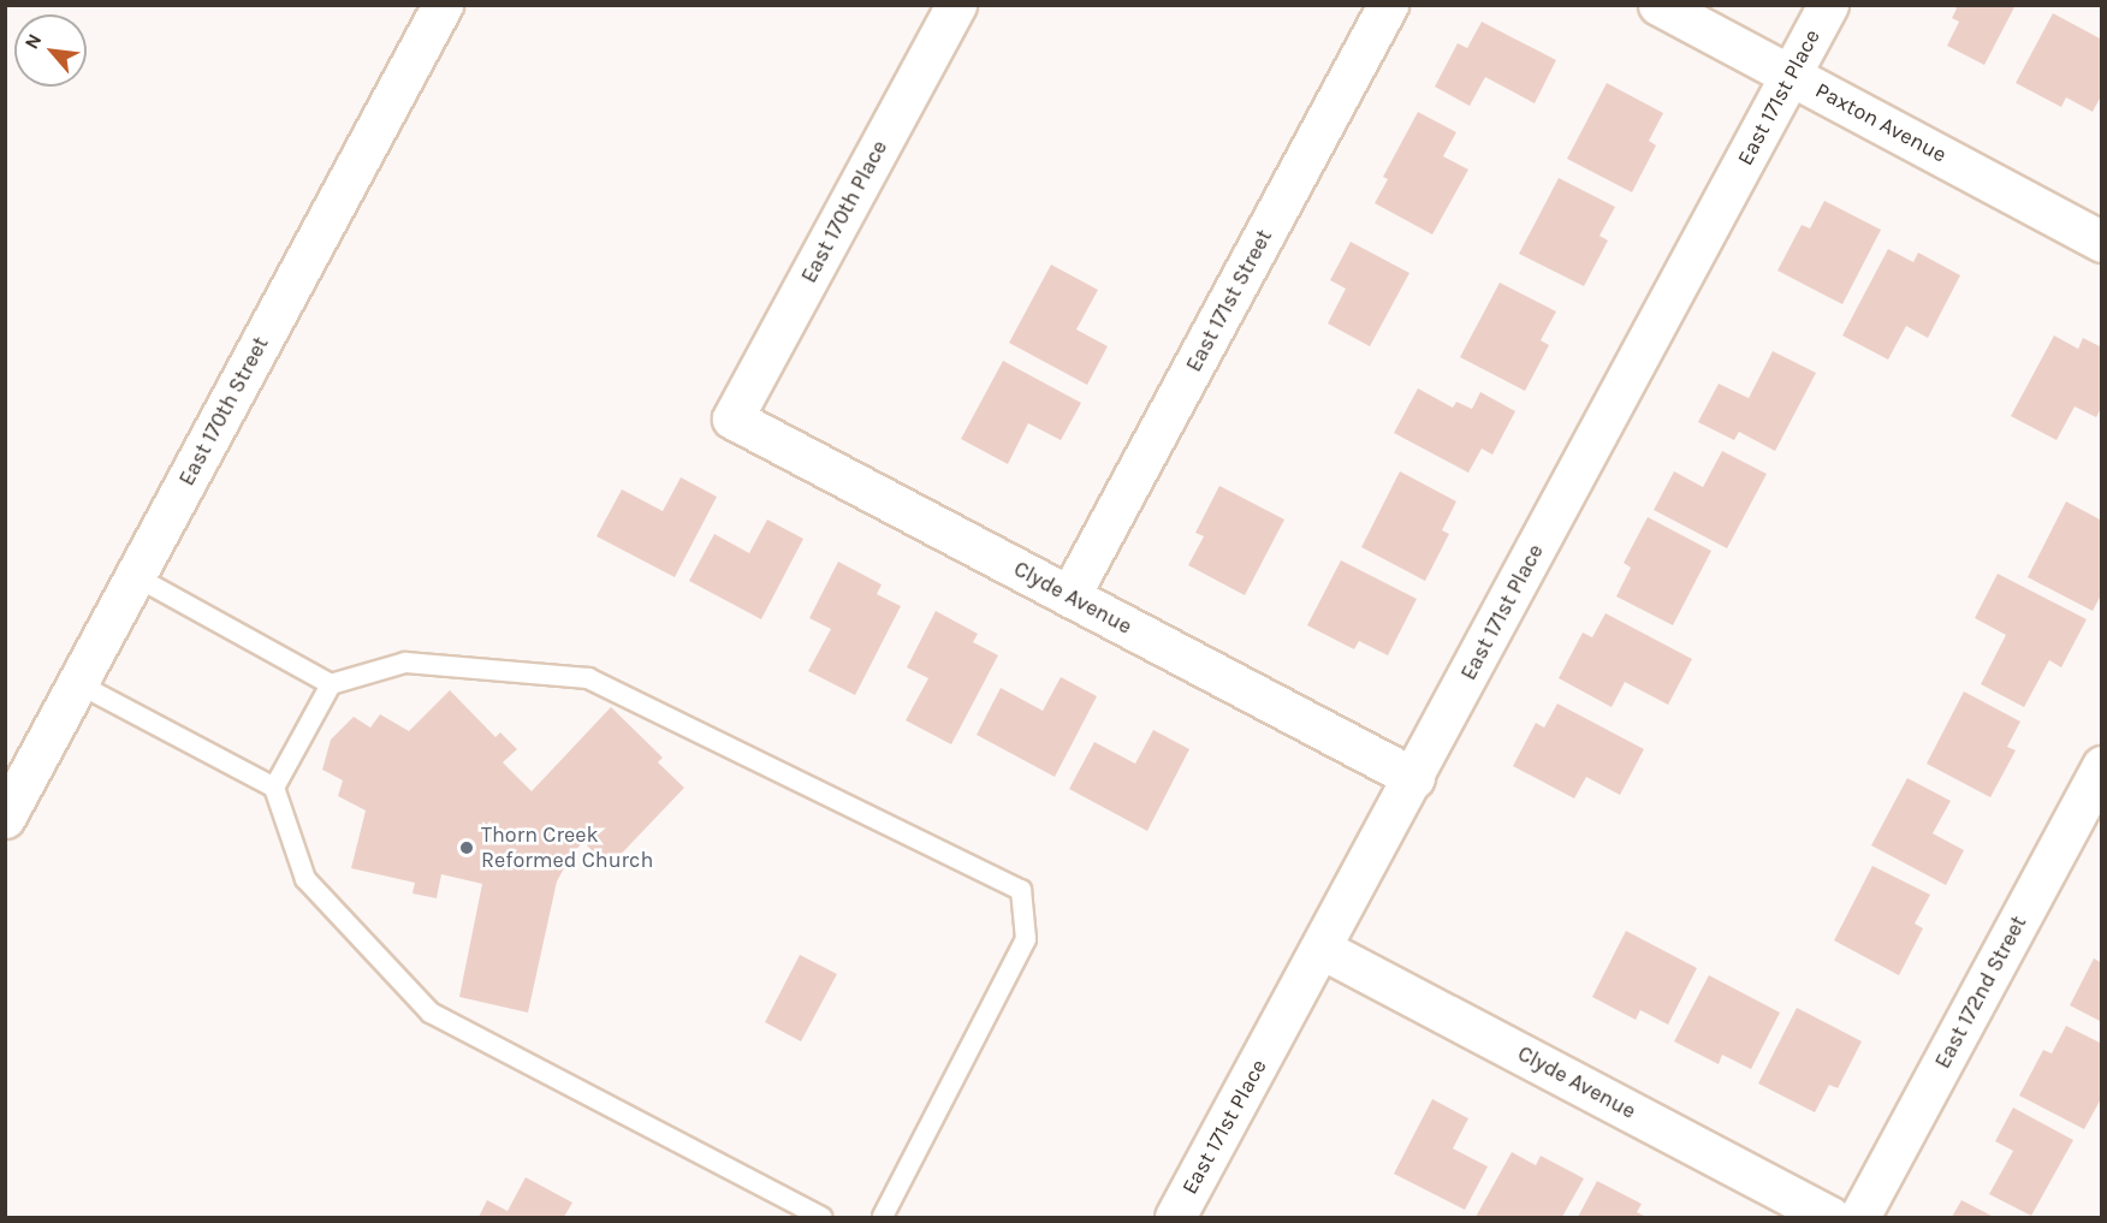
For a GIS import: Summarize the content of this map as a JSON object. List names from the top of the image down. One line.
{"streets":{"street":["East 171st Place","Paxton Avenue","East 170th Place","East 171st Street","East 170th Street","Clyde Avenue","East 172nd Street"]},"crossings":[["East 171st Place","Paxton Avenue"],["East 171st Place","Clyde Avenue"],["East 170th Place","Clyde Avenue"],["East 171st Street","Clyde Avenue"]],"places":["Thorn Creek Reformed Church"],"north":"top left"}
